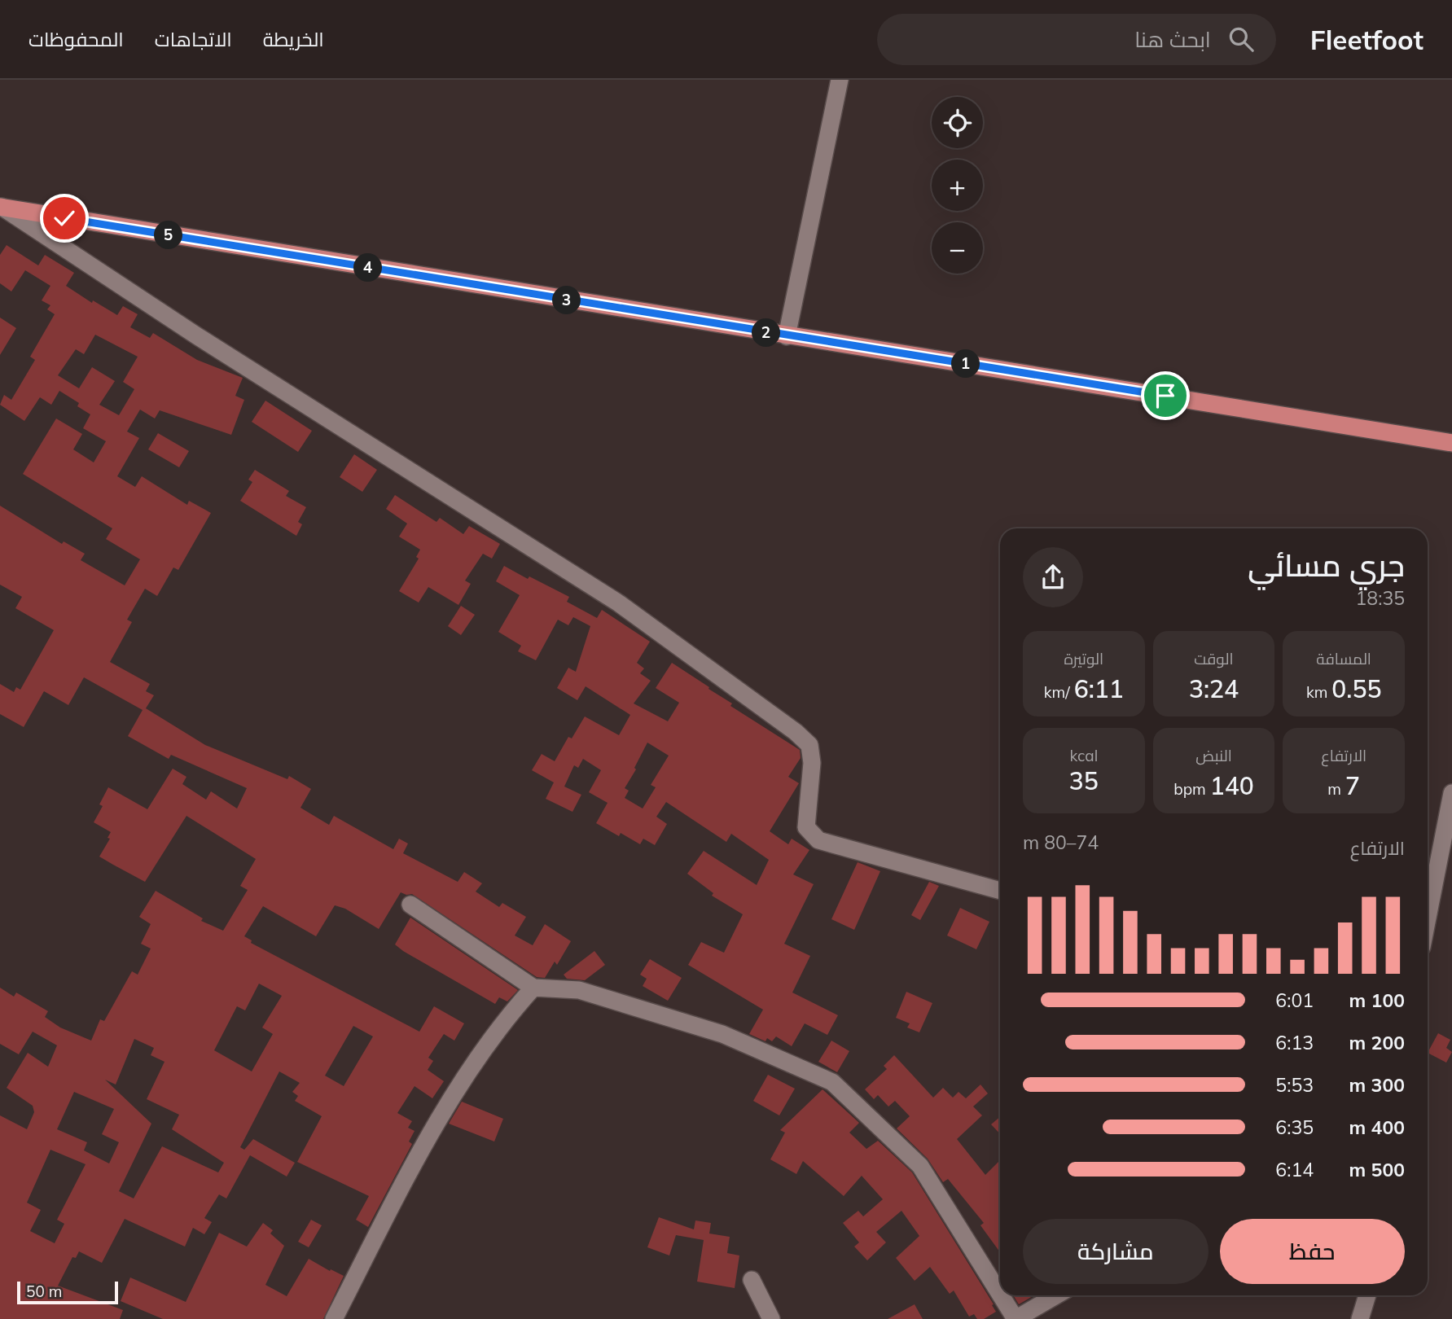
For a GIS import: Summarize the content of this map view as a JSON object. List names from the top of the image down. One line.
{"scale_bar":"50 m","page":{"header":"Fleetfoot","search":"ابحث هنا","nav":["الخريطة","الاتجاهات","المحفوظات"],"map_buttons":["+","−"],"pins":["5","4","3","2","1"],"heading":["جري مسائي","18:35"],"stats":[["المسافة","0.55 km"],["الوقت","3:24"],["الوتيرة","6:11 /km"],["الارتفاع","7 m"],["النبض","140 bpm"],["kcal","35"]],"chart":["الارتفاع","74–80 m"],"list":[{"name":"100 m","note":"6:01"},{"name":"200 m","note":"6:13"},{"name":"300 m","note":"5:53"},{"name":"400 m","note":"6:35"},{"name":"500 m","note":"6:14"}],"buttons":["حفظ","مشاركة"],"scale":"50 m"}}
